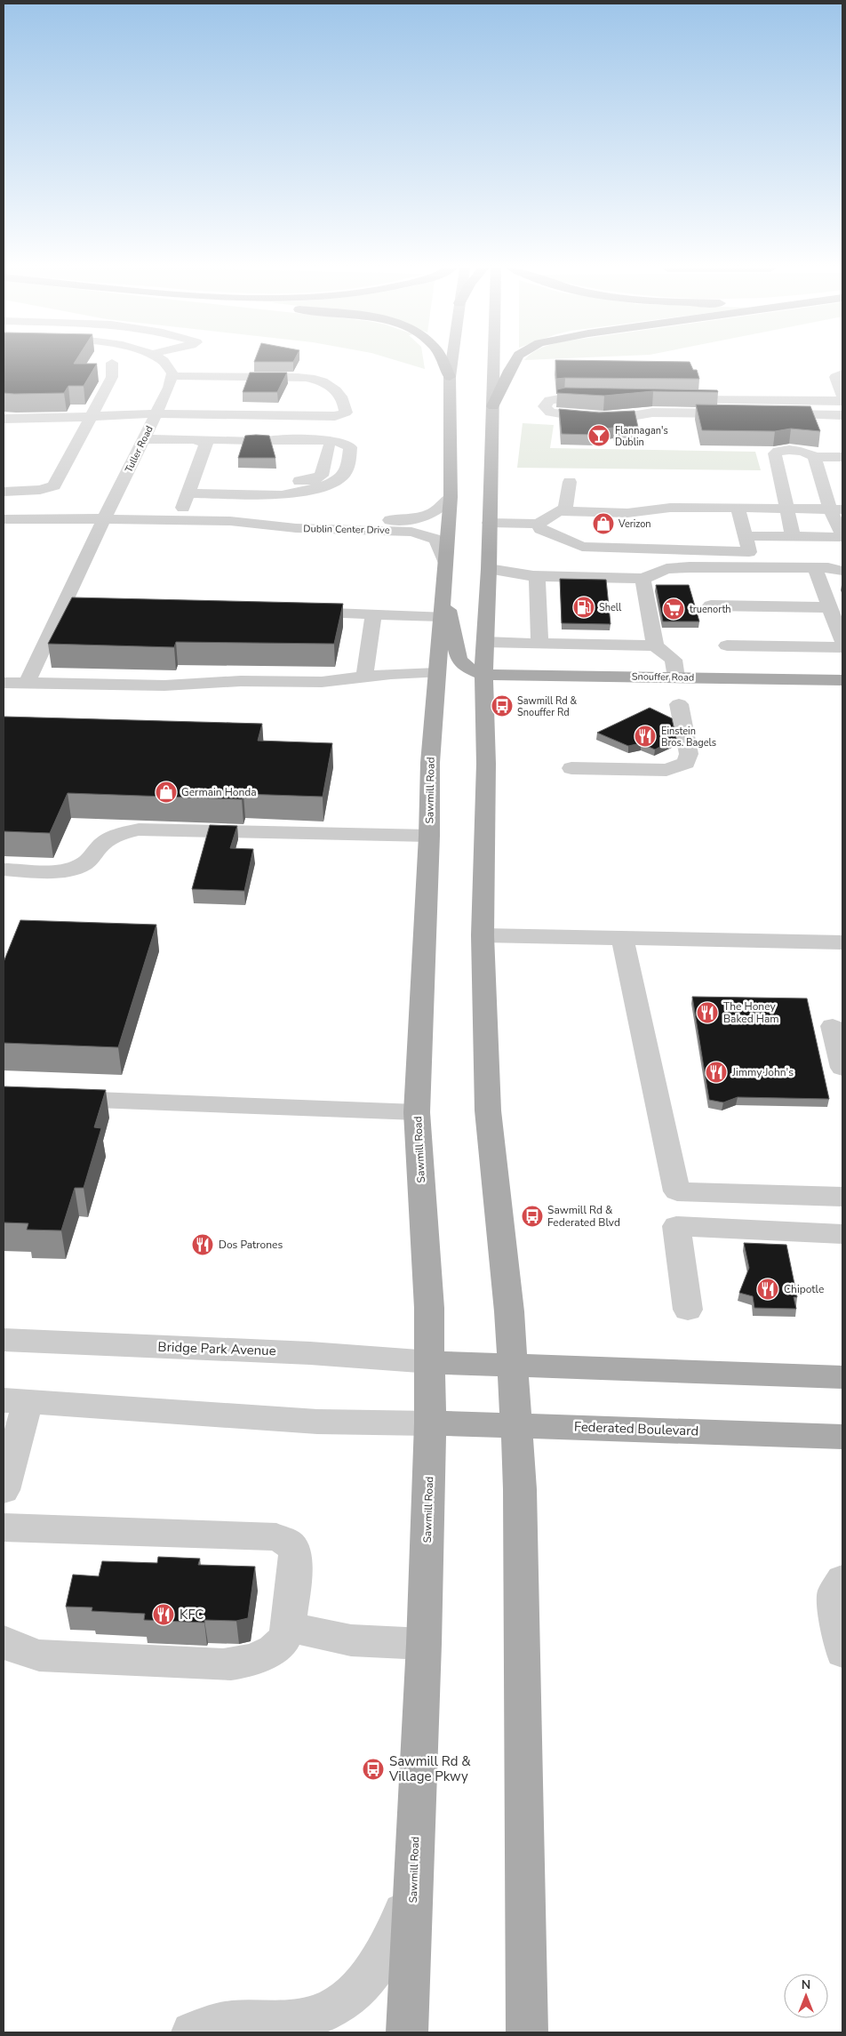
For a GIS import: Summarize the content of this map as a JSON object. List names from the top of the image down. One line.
{"streets":{"main road":["Snouffer Road","Sawmill Road","Federated Boulevard"],"street":["Tuller Road","Dublin Center Drive","Bridge Park Avenue"]},"crossings":[["Tuller Road","Dublin Center Drive"],["Dublin Center Drive","Sawmill Road"],["Snouffer Road","Sawmill Road"],["Sawmill Road","Bridge Park Avenue"],["Sawmill Road","Federated Boulevard"]],"places":{"bar":["Flannagan's Dublin"],"shop":["Verizon","Germain Honda"],"fuel station":["Shell"],"supermarket":["truenorth"],"bus stop":["Sawmill Rd & Snouffer Rd","Sawmill Rd & Federated Blvd","Sawmill Rd & Village Pkwy"],"restaurant":["Einstein Bros. Bagels","The Honey Baked Ham","Jimmy John's","Dos Patrones","Chipotle","KFC"]},"north":"top"}
